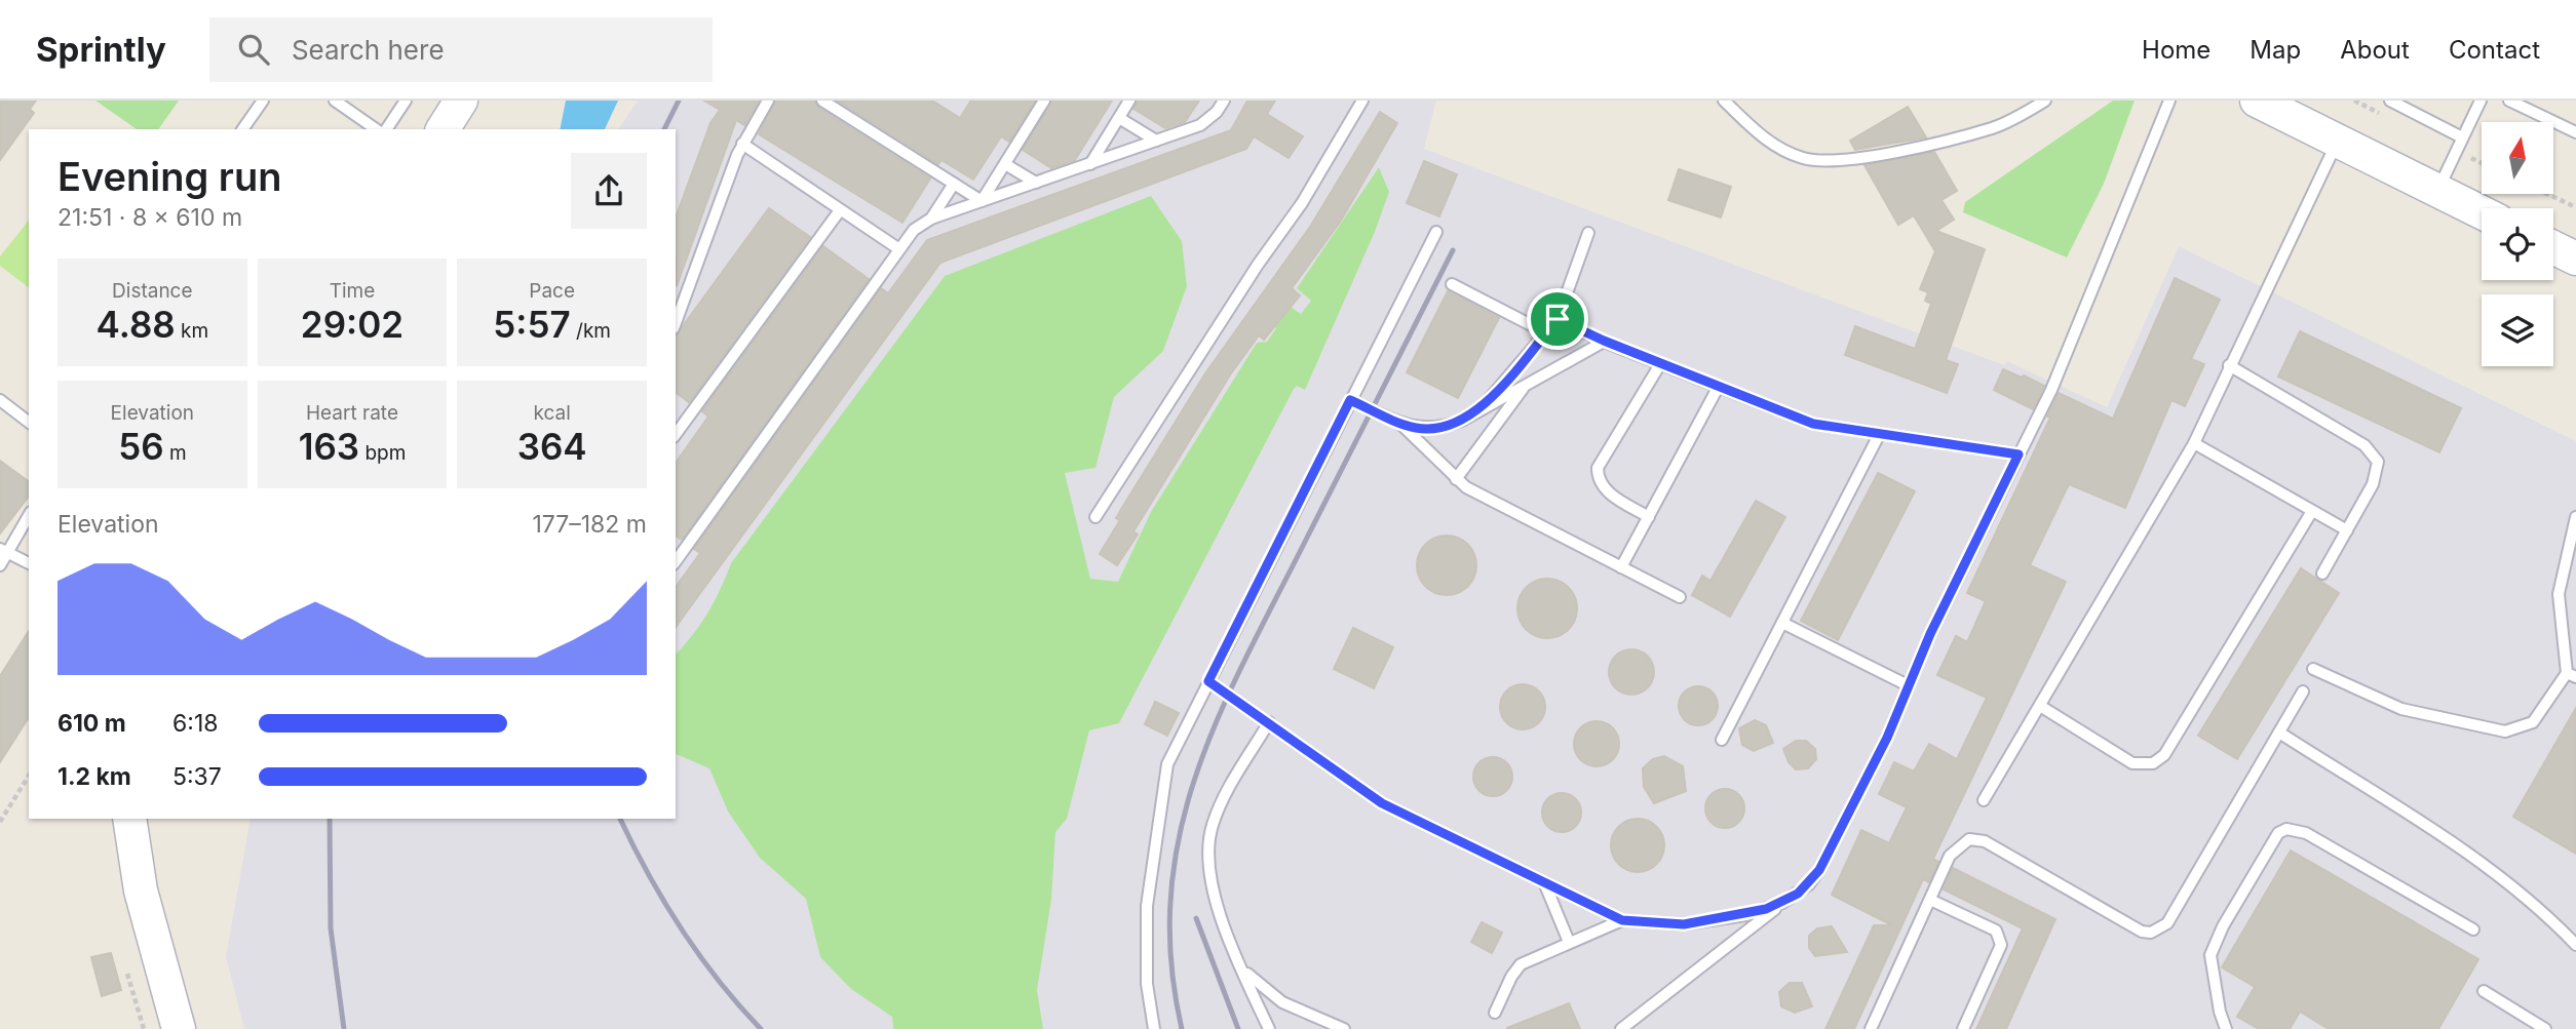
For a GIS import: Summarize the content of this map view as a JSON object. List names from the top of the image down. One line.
{"north":"top","page":{"header":"Sprintly","search":"Search here","nav":["Home","Map","About","Contact"],"heading":["Evening run","21:51 · 8 × 610 m"],"stats":[["Distance","4.88 km"],["Time","29:02"],["Pace","5:57 /km"],["Elevation","56 m"],["Heart rate","163 bpm"],["kcal","364"]],"chart":["Elevation","177–182 m"],"list":[{"name":"610 m","note":"6:18"},{"name":"1.2 km","note":"5:37"}]}}
